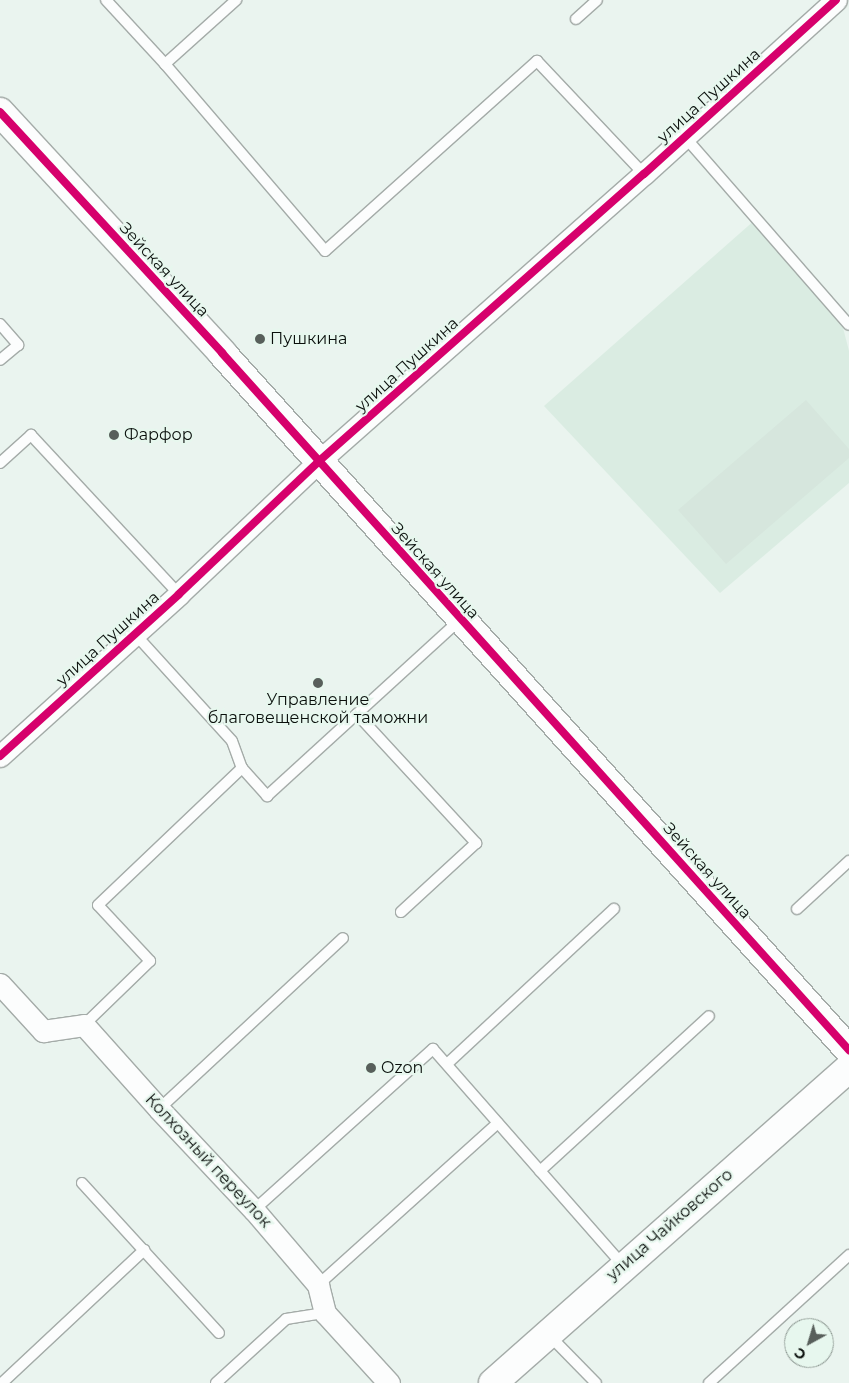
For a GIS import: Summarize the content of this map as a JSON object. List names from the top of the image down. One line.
{"streets":{"street":["улица Пушкина","Зейская улица","Колхозный переулок","улица Чайковского"]},"crossings":[["улица Пушкина","Зейская улица"]],"places":["Пушкина","Фарфор","Управление благовещенской таможни","Ozon"],"north":"bottom left"}
